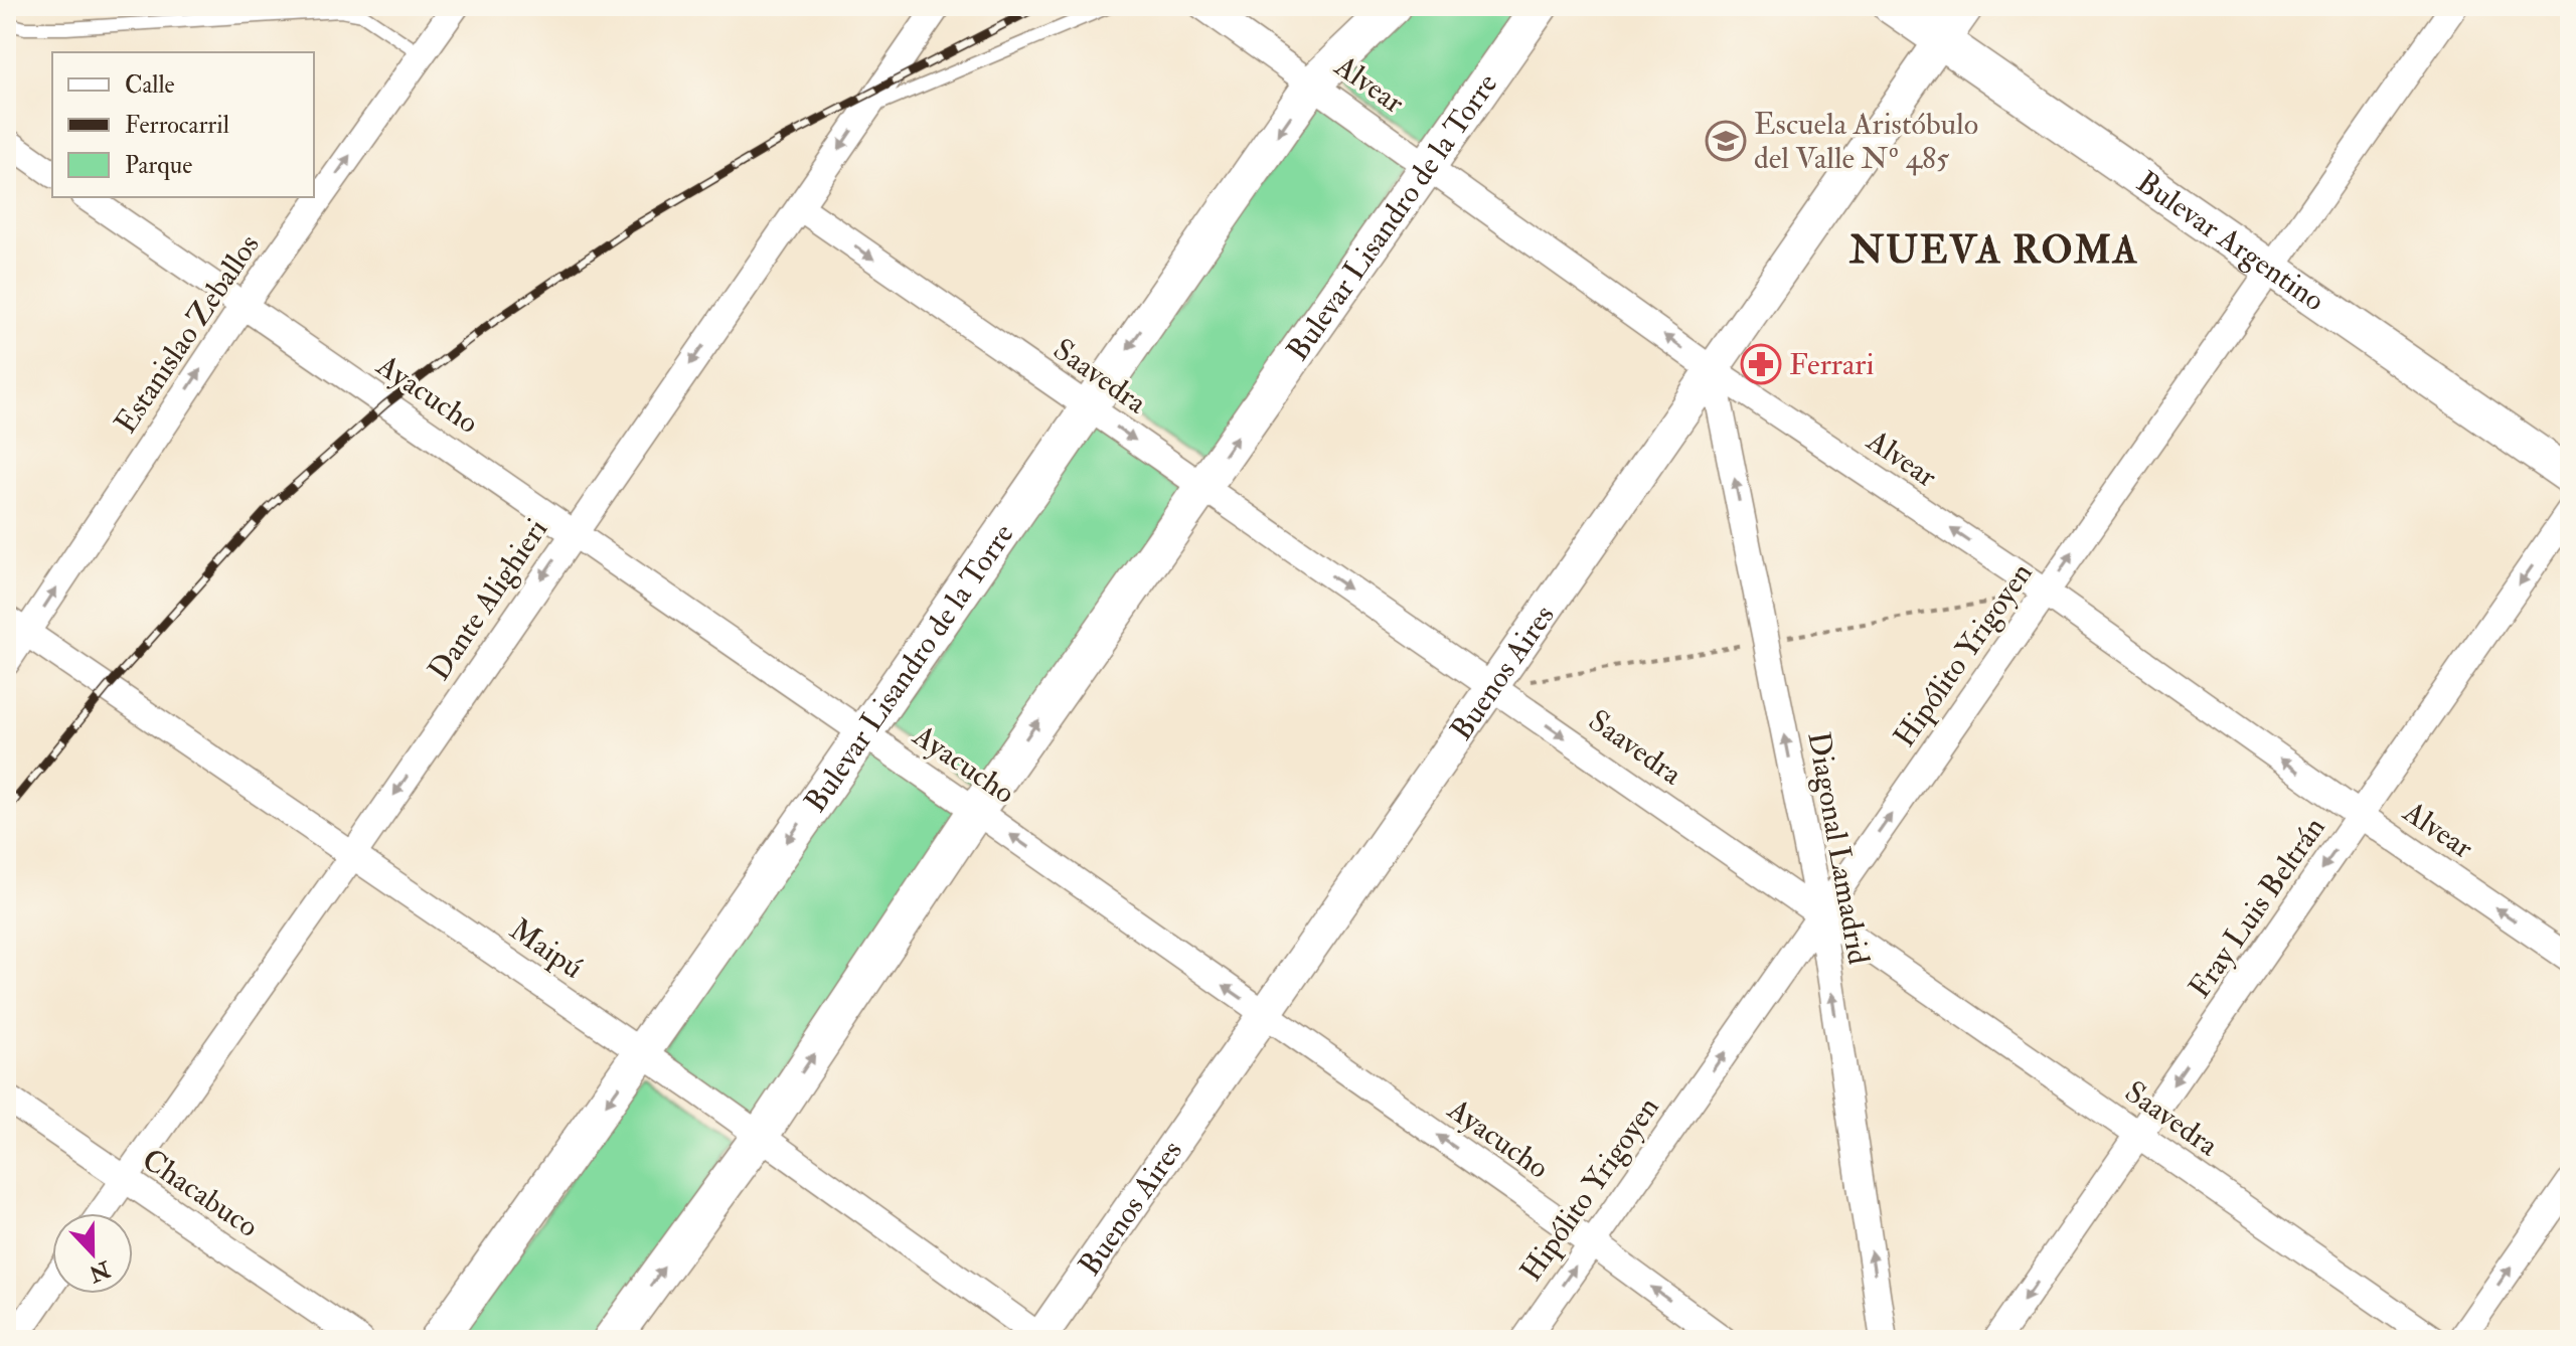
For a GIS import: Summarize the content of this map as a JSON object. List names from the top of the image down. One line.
{"streets":{"main road":["Bulevar Lisandro de la Torre","Bulevar Argentino"],"street":["Alvear","Estanislao Zeballos","Saavedra","Ayacucho","Dante Alighieri","Hipólito Yrigoyen","Buenos Aires","Diagonal Lamadrid","Fray Luis Beltrán","Maipú","Chacabuco"]},"crossings":[["Alvear","Bulevar Lisandro de la Torre"],["Alvear","Hipólito Yrigoyen"],["Alvear","Buenos Aires"],["Alvear","Diagonal Lamadrid"],["Alvear","Fray Luis Beltrán"],["Bulevar Lisandro de la Torre","Saavedra"],["Bulevar Lisandro de la Torre","Ayacucho"],["Bulevar Lisandro de la Torre","Maipú"],["Bulevar Argentino","Hipólito Yrigoyen"],["Bulevar Argentino","Buenos Aires"],["Estanislao Zeballos","Ayacucho"],["Estanislao Zeballos","Maipú"],["Saavedra","Dante Alighieri"],["Saavedra","Hipólito Yrigoyen"],["Saavedra","Buenos Aires"],["Saavedra","Diagonal Lamadrid"],["Saavedra","Fray Luis Beltrán"],["Ayacucho","Dante Alighieri"],["Ayacucho","Hipólito Yrigoyen"],["Ayacucho","Buenos Aires"],["Dante Alighieri","Maipú"],["Dante Alighieri","Chacabuco"],["Hipólito Yrigoyen","Diagonal Lamadrid"],["Buenos Aires","Diagonal Lamadrid"],["Buenos Aires","Maipú"]],"one_way":["Alvear","Estanislao Zeballos","Saavedra","Ayacucho","Dante Alighieri","Hipólito Yrigoyen","Diagonal Lamadrid","Fray Luis Beltrán"],"districts":["NUEVA ROMA"],"places":{"school or university":["Escuela Aristóbulo del Valle Nº 485"],"pharmacy":["Ferrari"]},"legend":["Calle","Ferrocarril","Parque"],"north":"bottom"}
